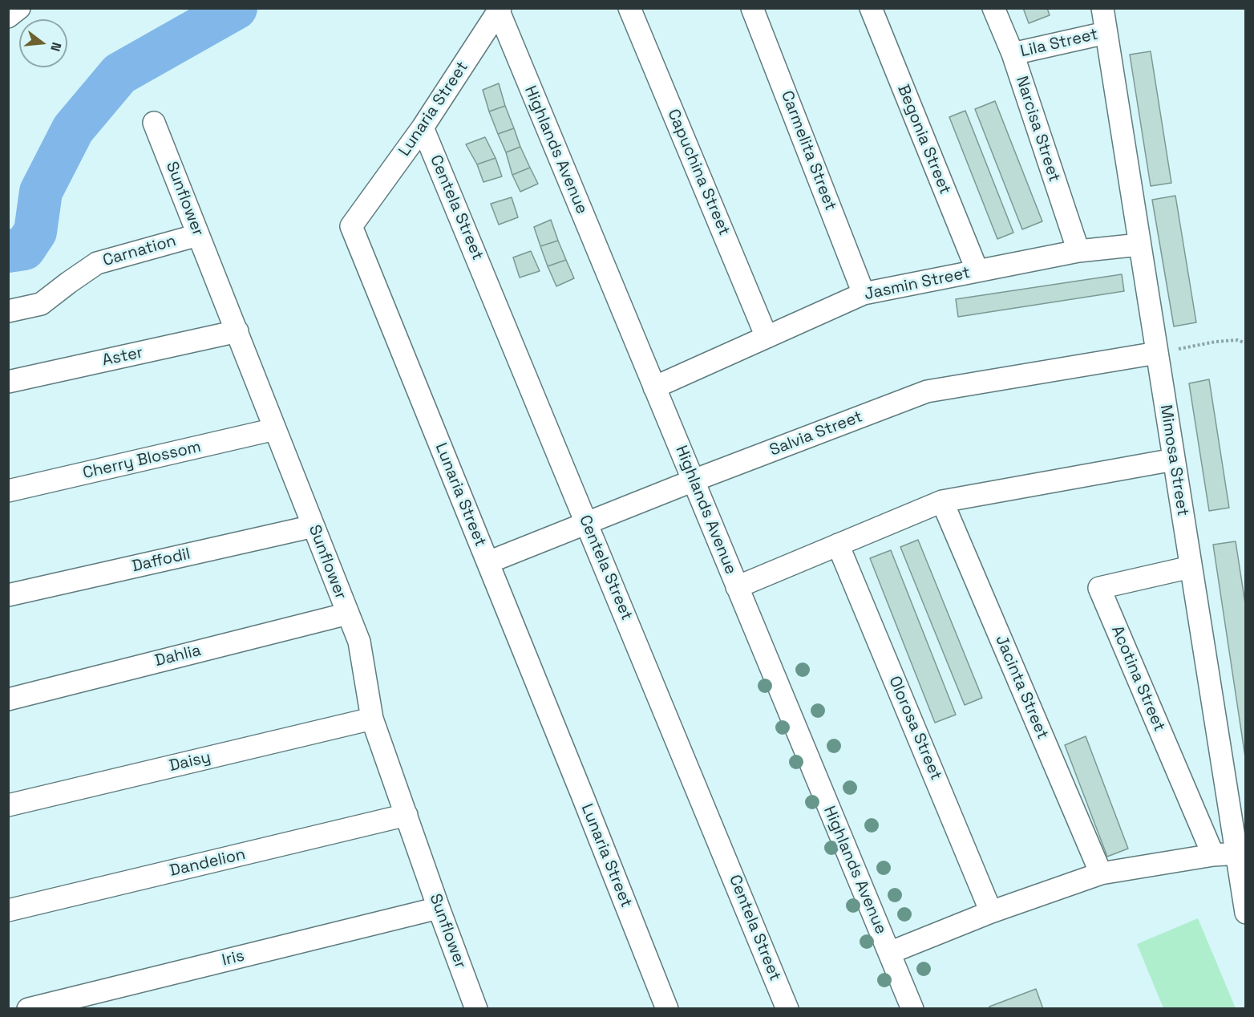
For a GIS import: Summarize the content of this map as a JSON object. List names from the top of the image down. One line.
{"streets":{"street":["Lila Street","Lunaria Street","Narcisa Street","Begonia Street","Highlands Avenue","Carmelita Street","Capuchina Street","Sunflower","Centela Street","Carnation","Jasmin Street","Aster","Salvia Street","Cherry Blossom","Mimosa Street","Daffodil","Dahlia","Acotina Street","Jacinta Street","Olorosa Street","Daisy","Dandelion","Iris"]},"crossings":[["Lila Street","Narcisa Street"],["Lila Street","Mimosa Street"],["Lunaria Street","Highlands Avenue"],["Lunaria Street","Centela Street"],["Lunaria Street","Salvia Street"],["Narcisa Street","Jasmin Street"],["Begonia Street","Jasmin Street"],["Highlands Avenue","Jasmin Street"],["Highlands Avenue","Salvia Street"],["Carmelita Street","Jasmin Street"],["Capuchina Street","Jasmin Street"],["Sunflower","Carnation"],["Sunflower","Aster"],["Sunflower","Cherry Blossom"],["Sunflower","Daffodil"],["Sunflower","Dahlia"],["Sunflower","Daisy"],["Sunflower","Dandelion"],["Sunflower","Iris"],["Centela Street","Salvia Street"],["Jasmin Street","Mimosa Street"],["Salvia Street","Mimosa Street"],["Mimosa Street","Acotina Street"]],"north":"right"}
